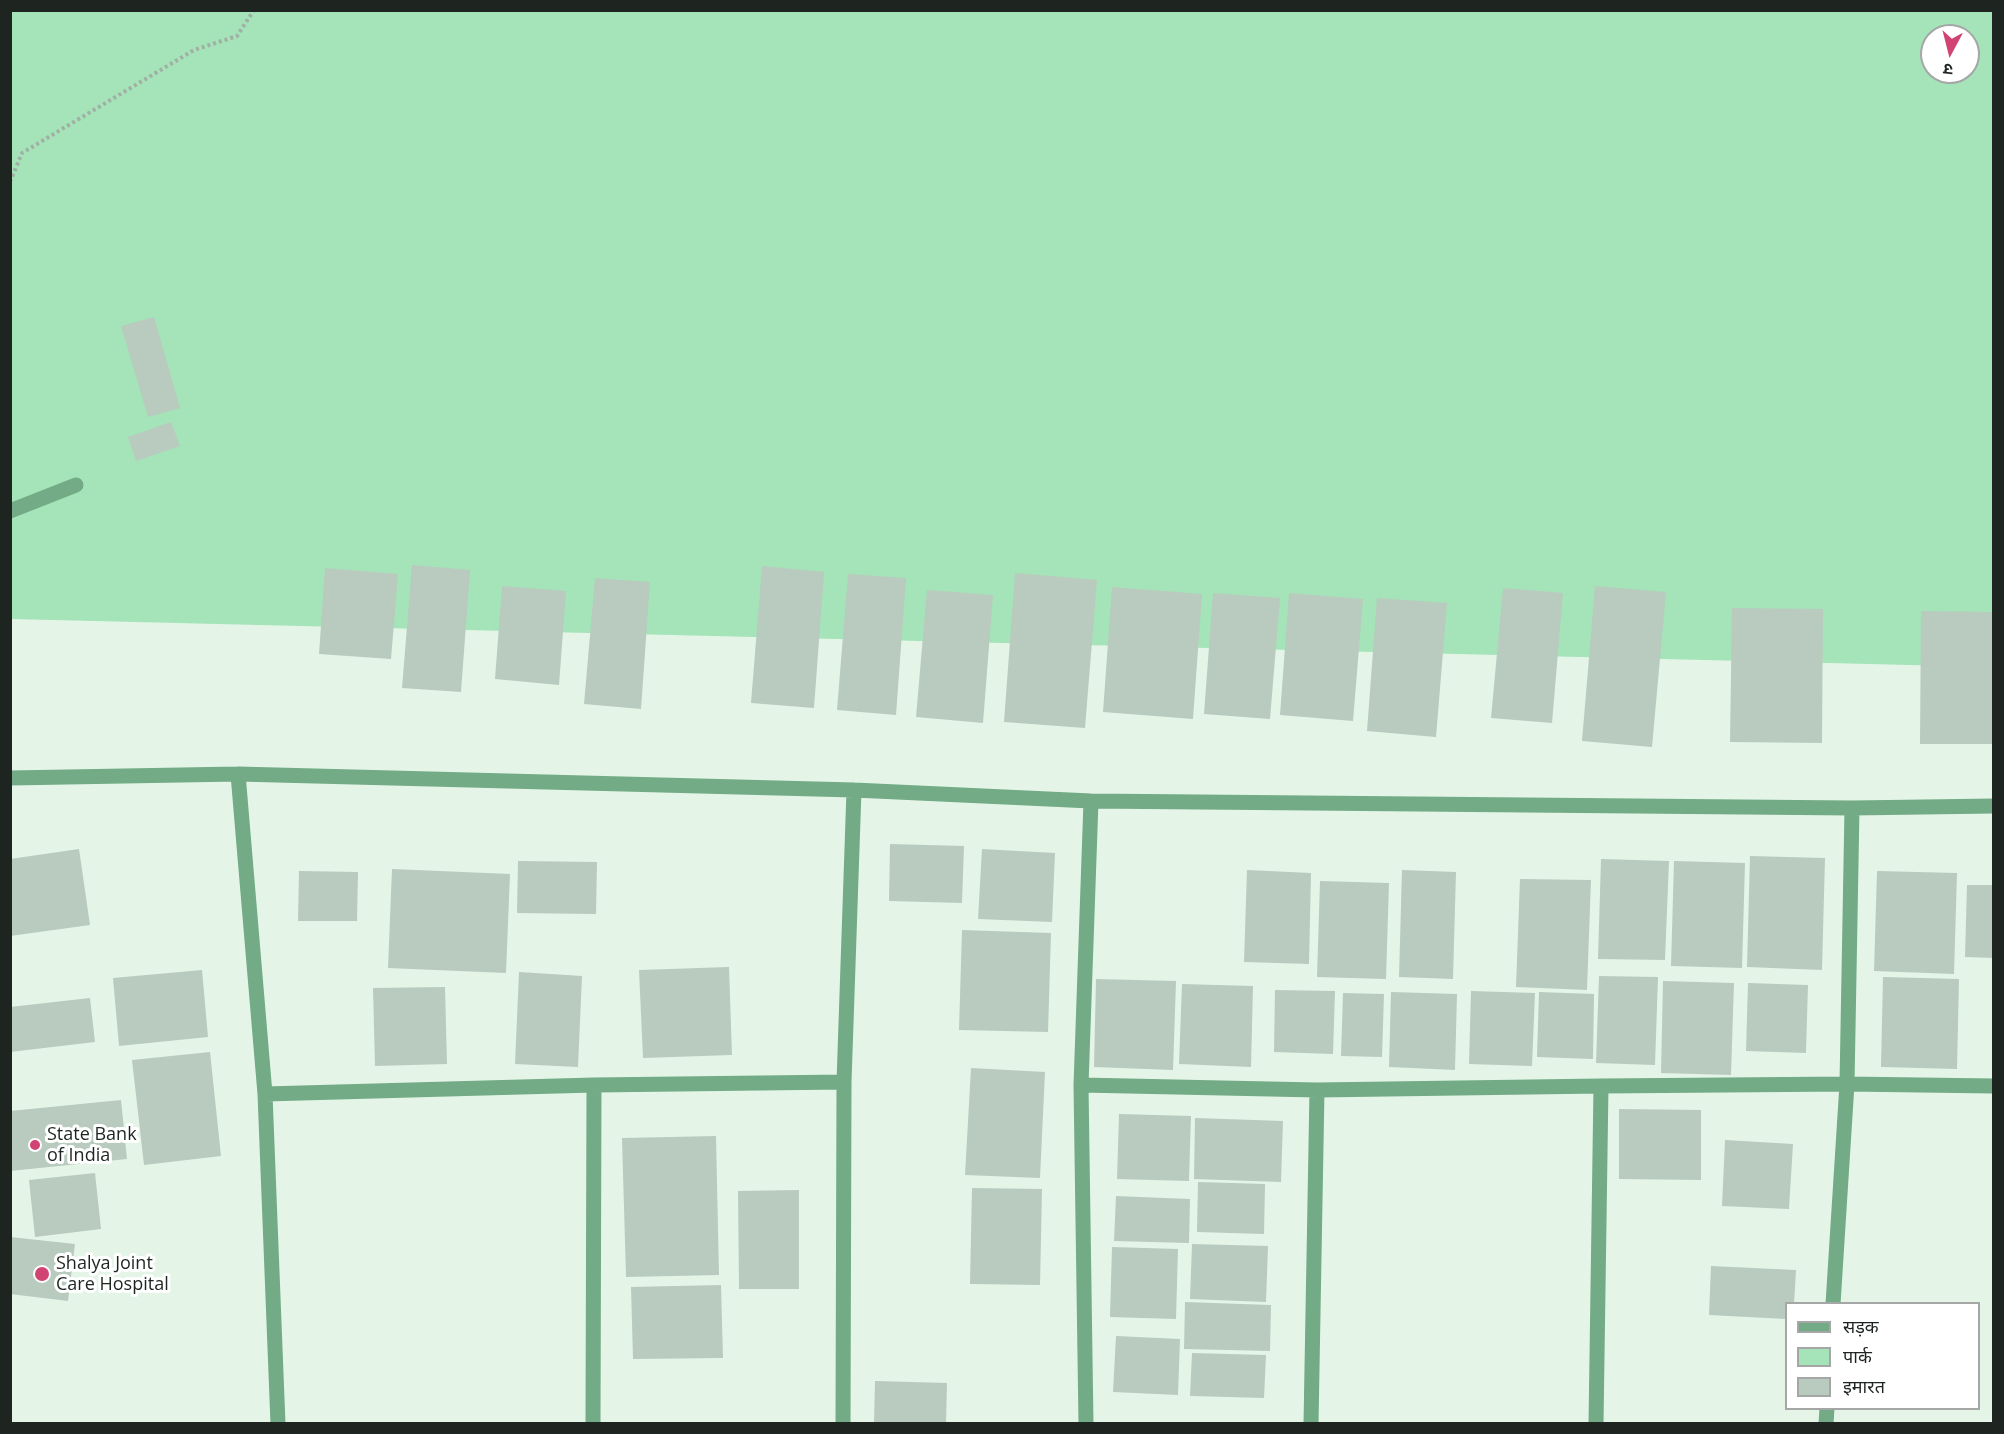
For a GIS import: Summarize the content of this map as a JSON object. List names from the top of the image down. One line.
{"places":["State Bank of India","Shalya Joint Care Hospital"],"legend":["सड़क","पार्क","इमारत"],"north":"bottom"}
